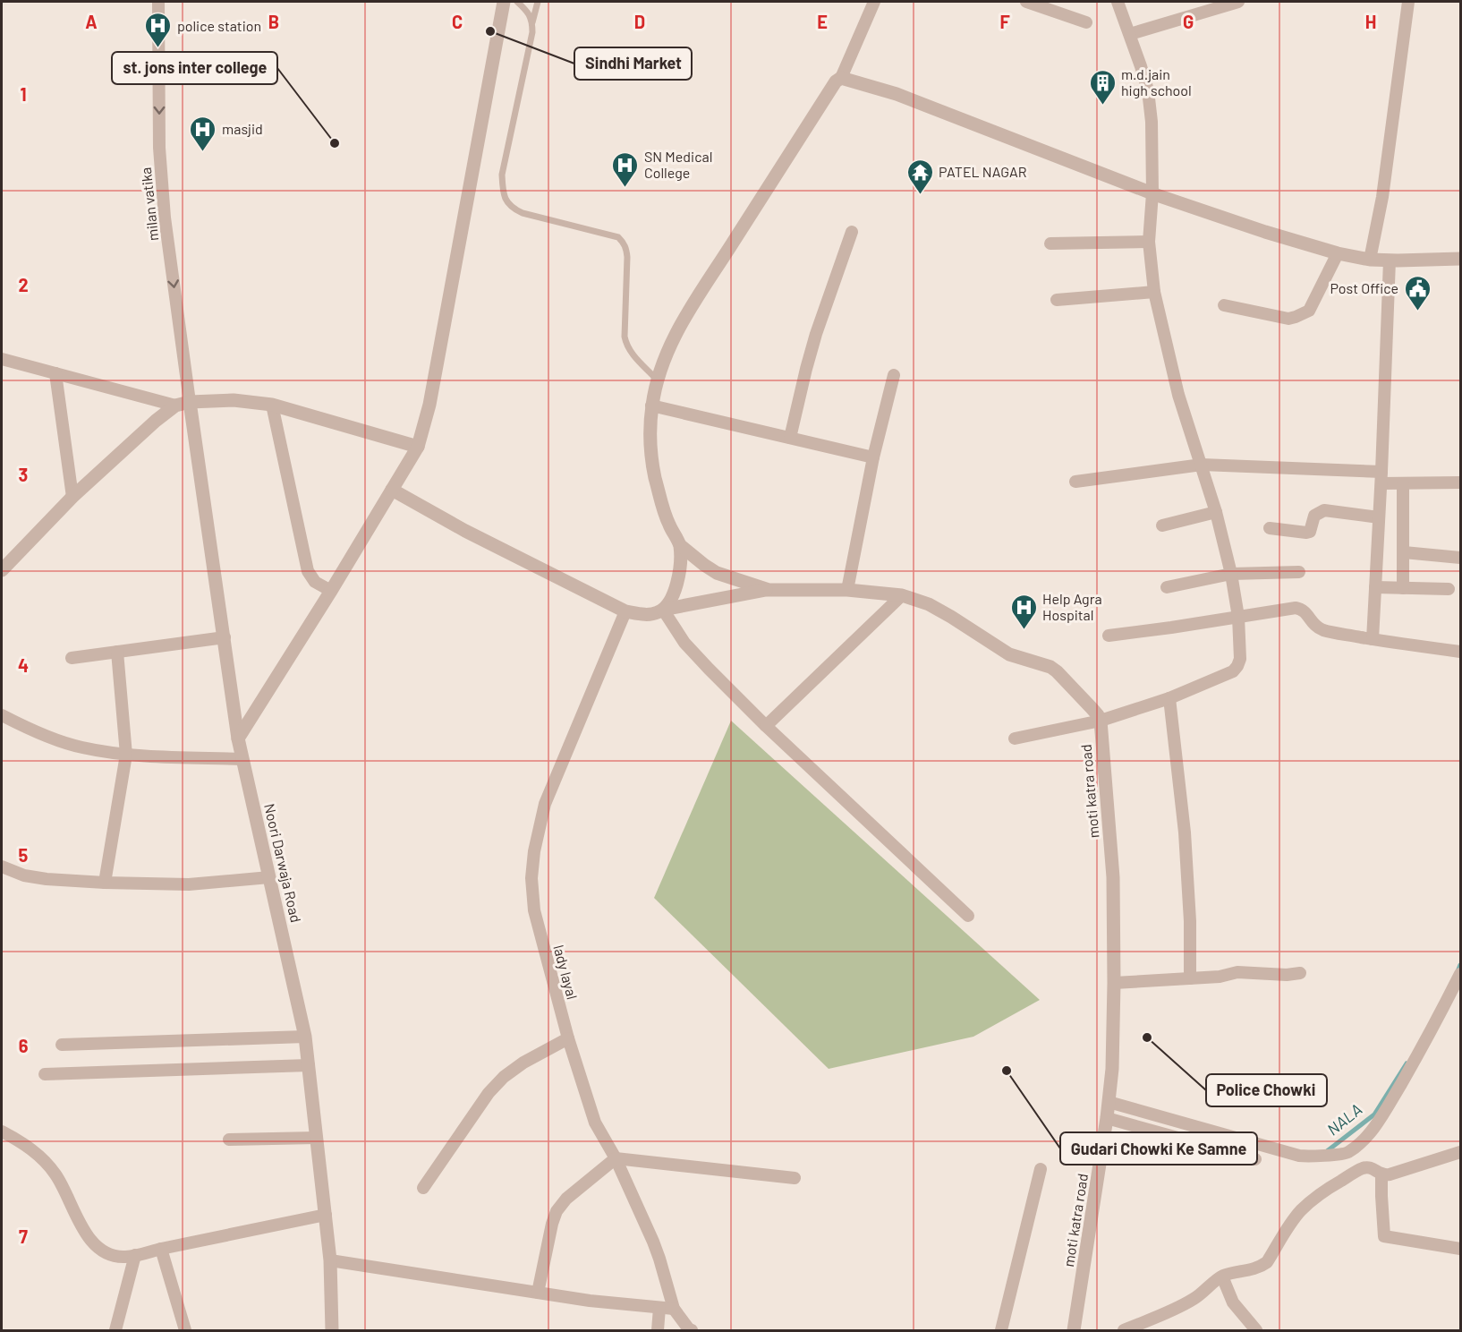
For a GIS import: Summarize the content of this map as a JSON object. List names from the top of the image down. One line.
{"streets":{"street":["milan vatika","moti katra road","Noori Darwaja Road","lady layal"]},"crossings":[["milan vatika","Noori Darwaja Road"]],"one_way":["milan vatika"],"water":["NALA"],"places":{"other":["Sindhi Market","st. jons inter college","Police Chowki","Gudari Chowki Ke Samne"],"hospital":["police station","masjid","SN Medical College","Help Agra Hospital"],"building":["m.d.jain high school"],"temple":["PATEL NAGAR"],"public building":["Post Office"]},"grid":{"columns":["A","B","C","D","E","F","G","H"],"rows":["1","2","3","4","5","6","7"]}}
